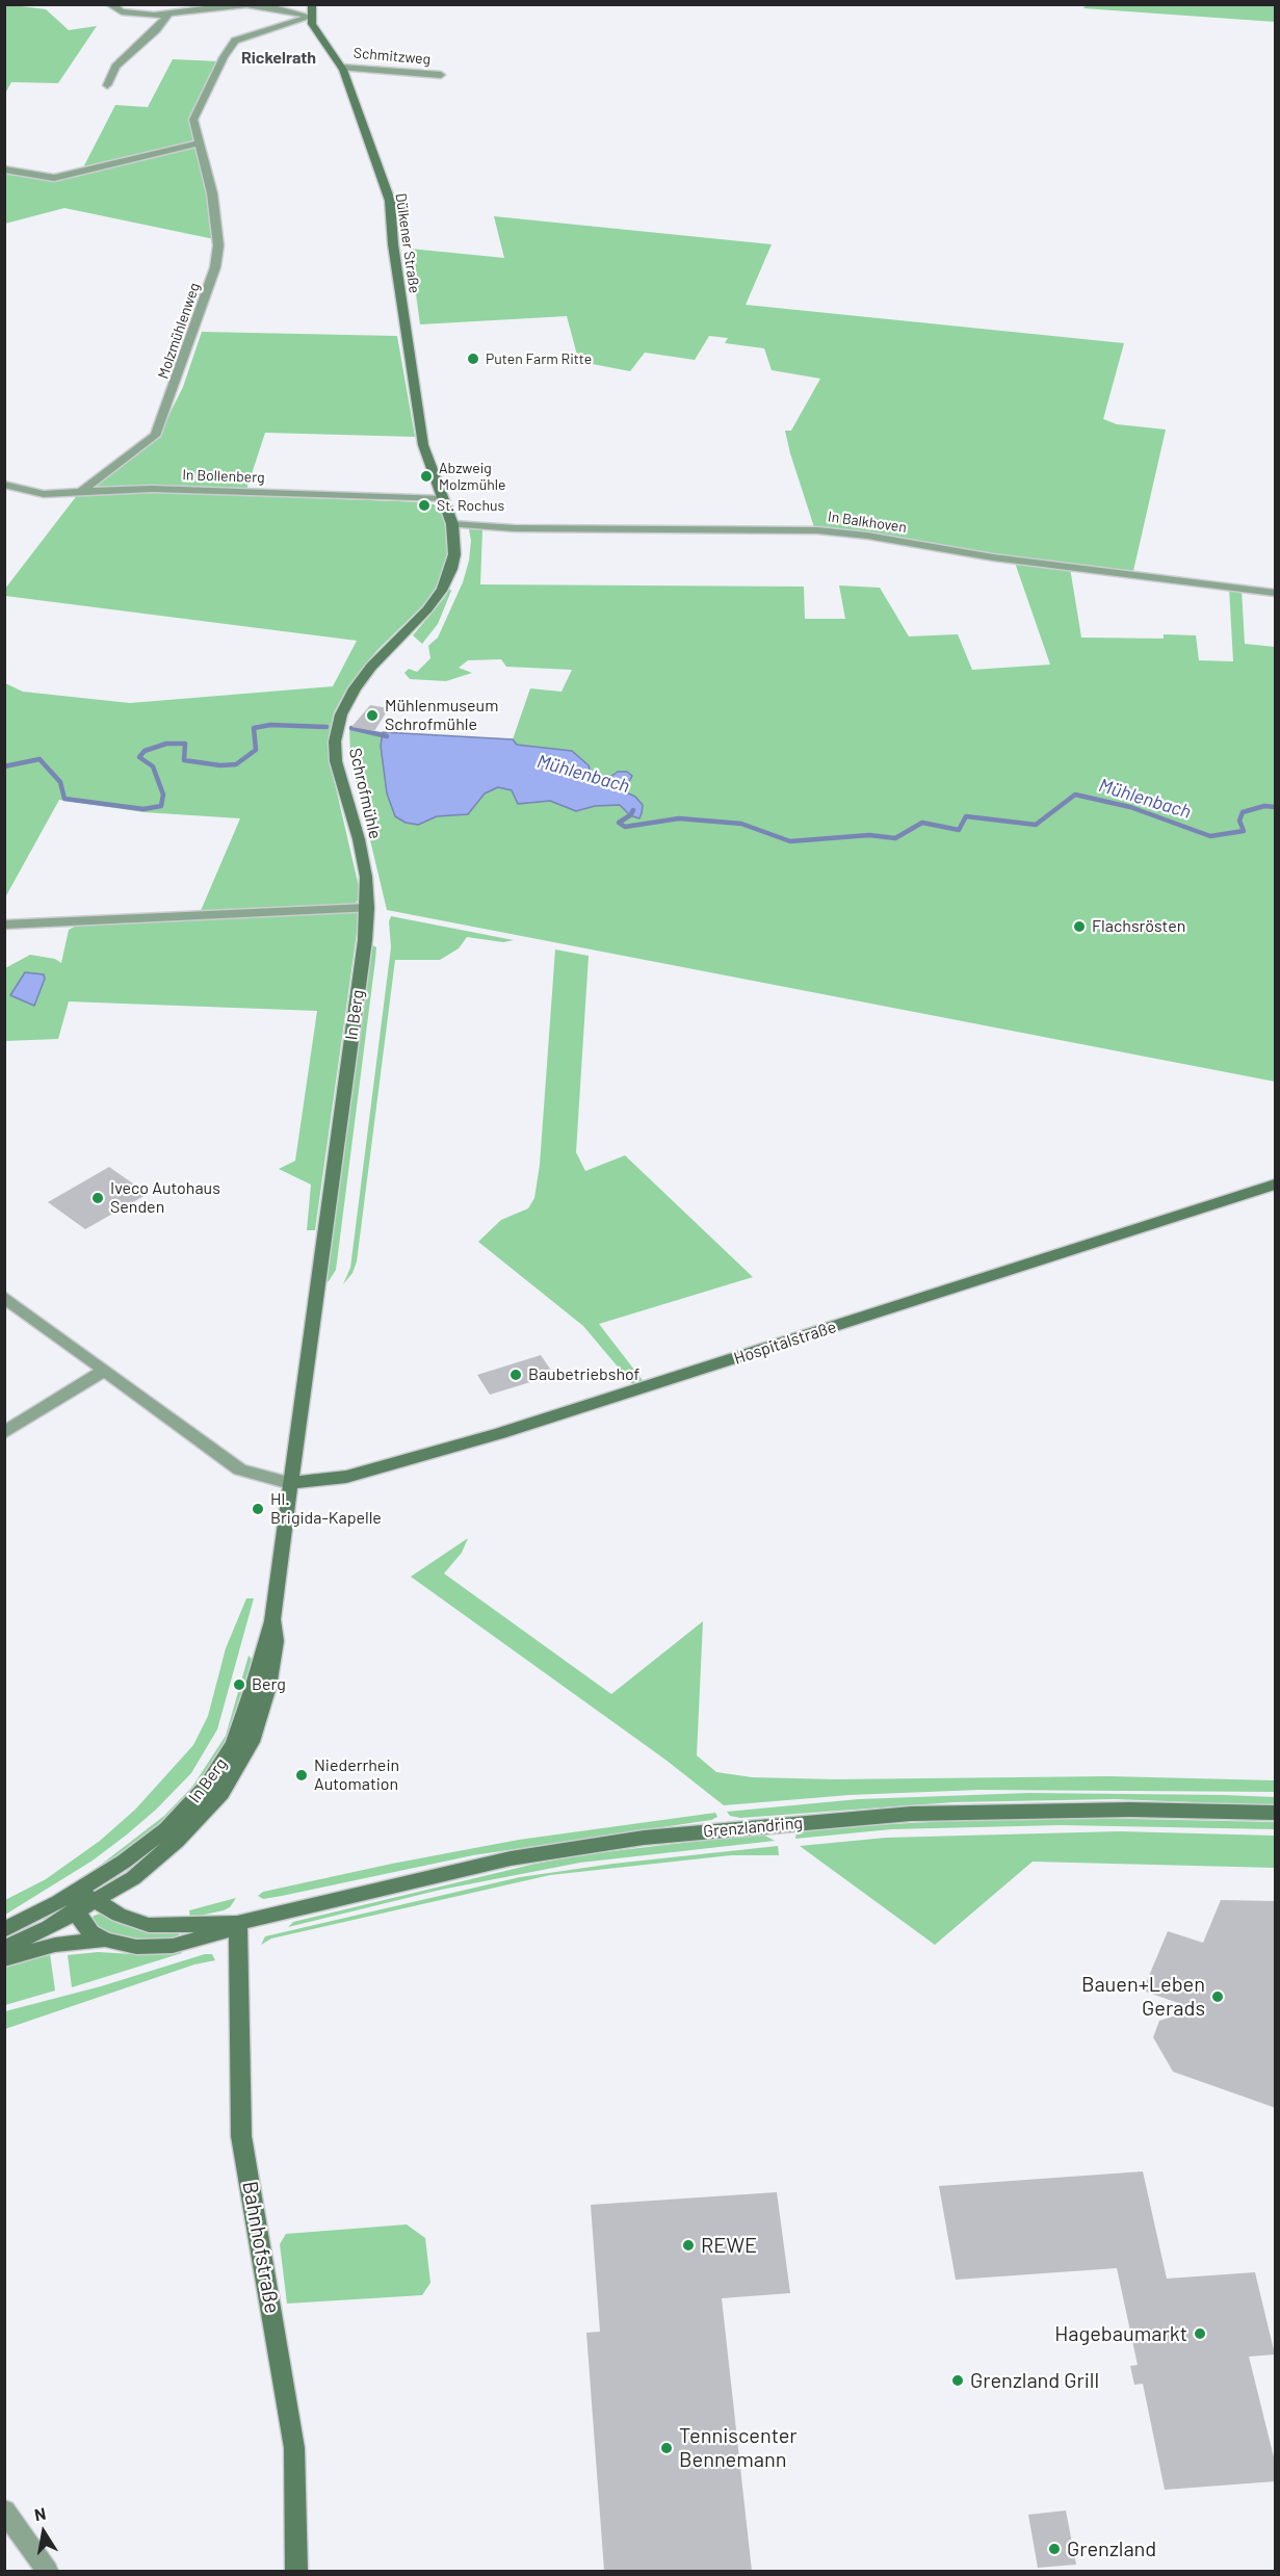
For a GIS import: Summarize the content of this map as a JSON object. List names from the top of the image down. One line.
{"streets":{"main road":["Dülkener Straße","Schrofmühle","In Berg","Hospitalstraße","Grenzlandring","Bahnhofstraße"],"street":["Schmitzweg","Molzmühlenweg","In Bollenberg","In Balkhoven"]},"crossings":[["Schmitzweg","Dülkener Straße"],["Dülkener Straße","Molzmühlenweg"],["Dülkener Straße","In Bollenberg"],["Dülkener Straße","In Balkhoven"],["Dülkener Straße","Schrofmühle"],["Molzmühlenweg","In Bollenberg"],["In Balkhoven","Schrofmühle"],["Schrofmühle","In Berg"],["In Berg","Hospitalstraße"],["In Berg","Grenzlandring"],["Grenzlandring","Bahnhofstraße"]],"districts":["Rickelrath"],"water":["Mühlenbach"],"places":["Puten Farm Ritte","Abzweig Molzmühle","St. Rochus","Mühlenmuseum Schrofmühle","Flachsrösten","Iveco Autohaus Senden","Baubetriebshof","Hl. Brigida-Kapelle","Berg","Niederrhein Automation","Bauen+Leben Gerads","REWE","Hagebaumarkt","Grenzland Grill","Tenniscenter Bennemann","Grenzland"],"north":"top"}
